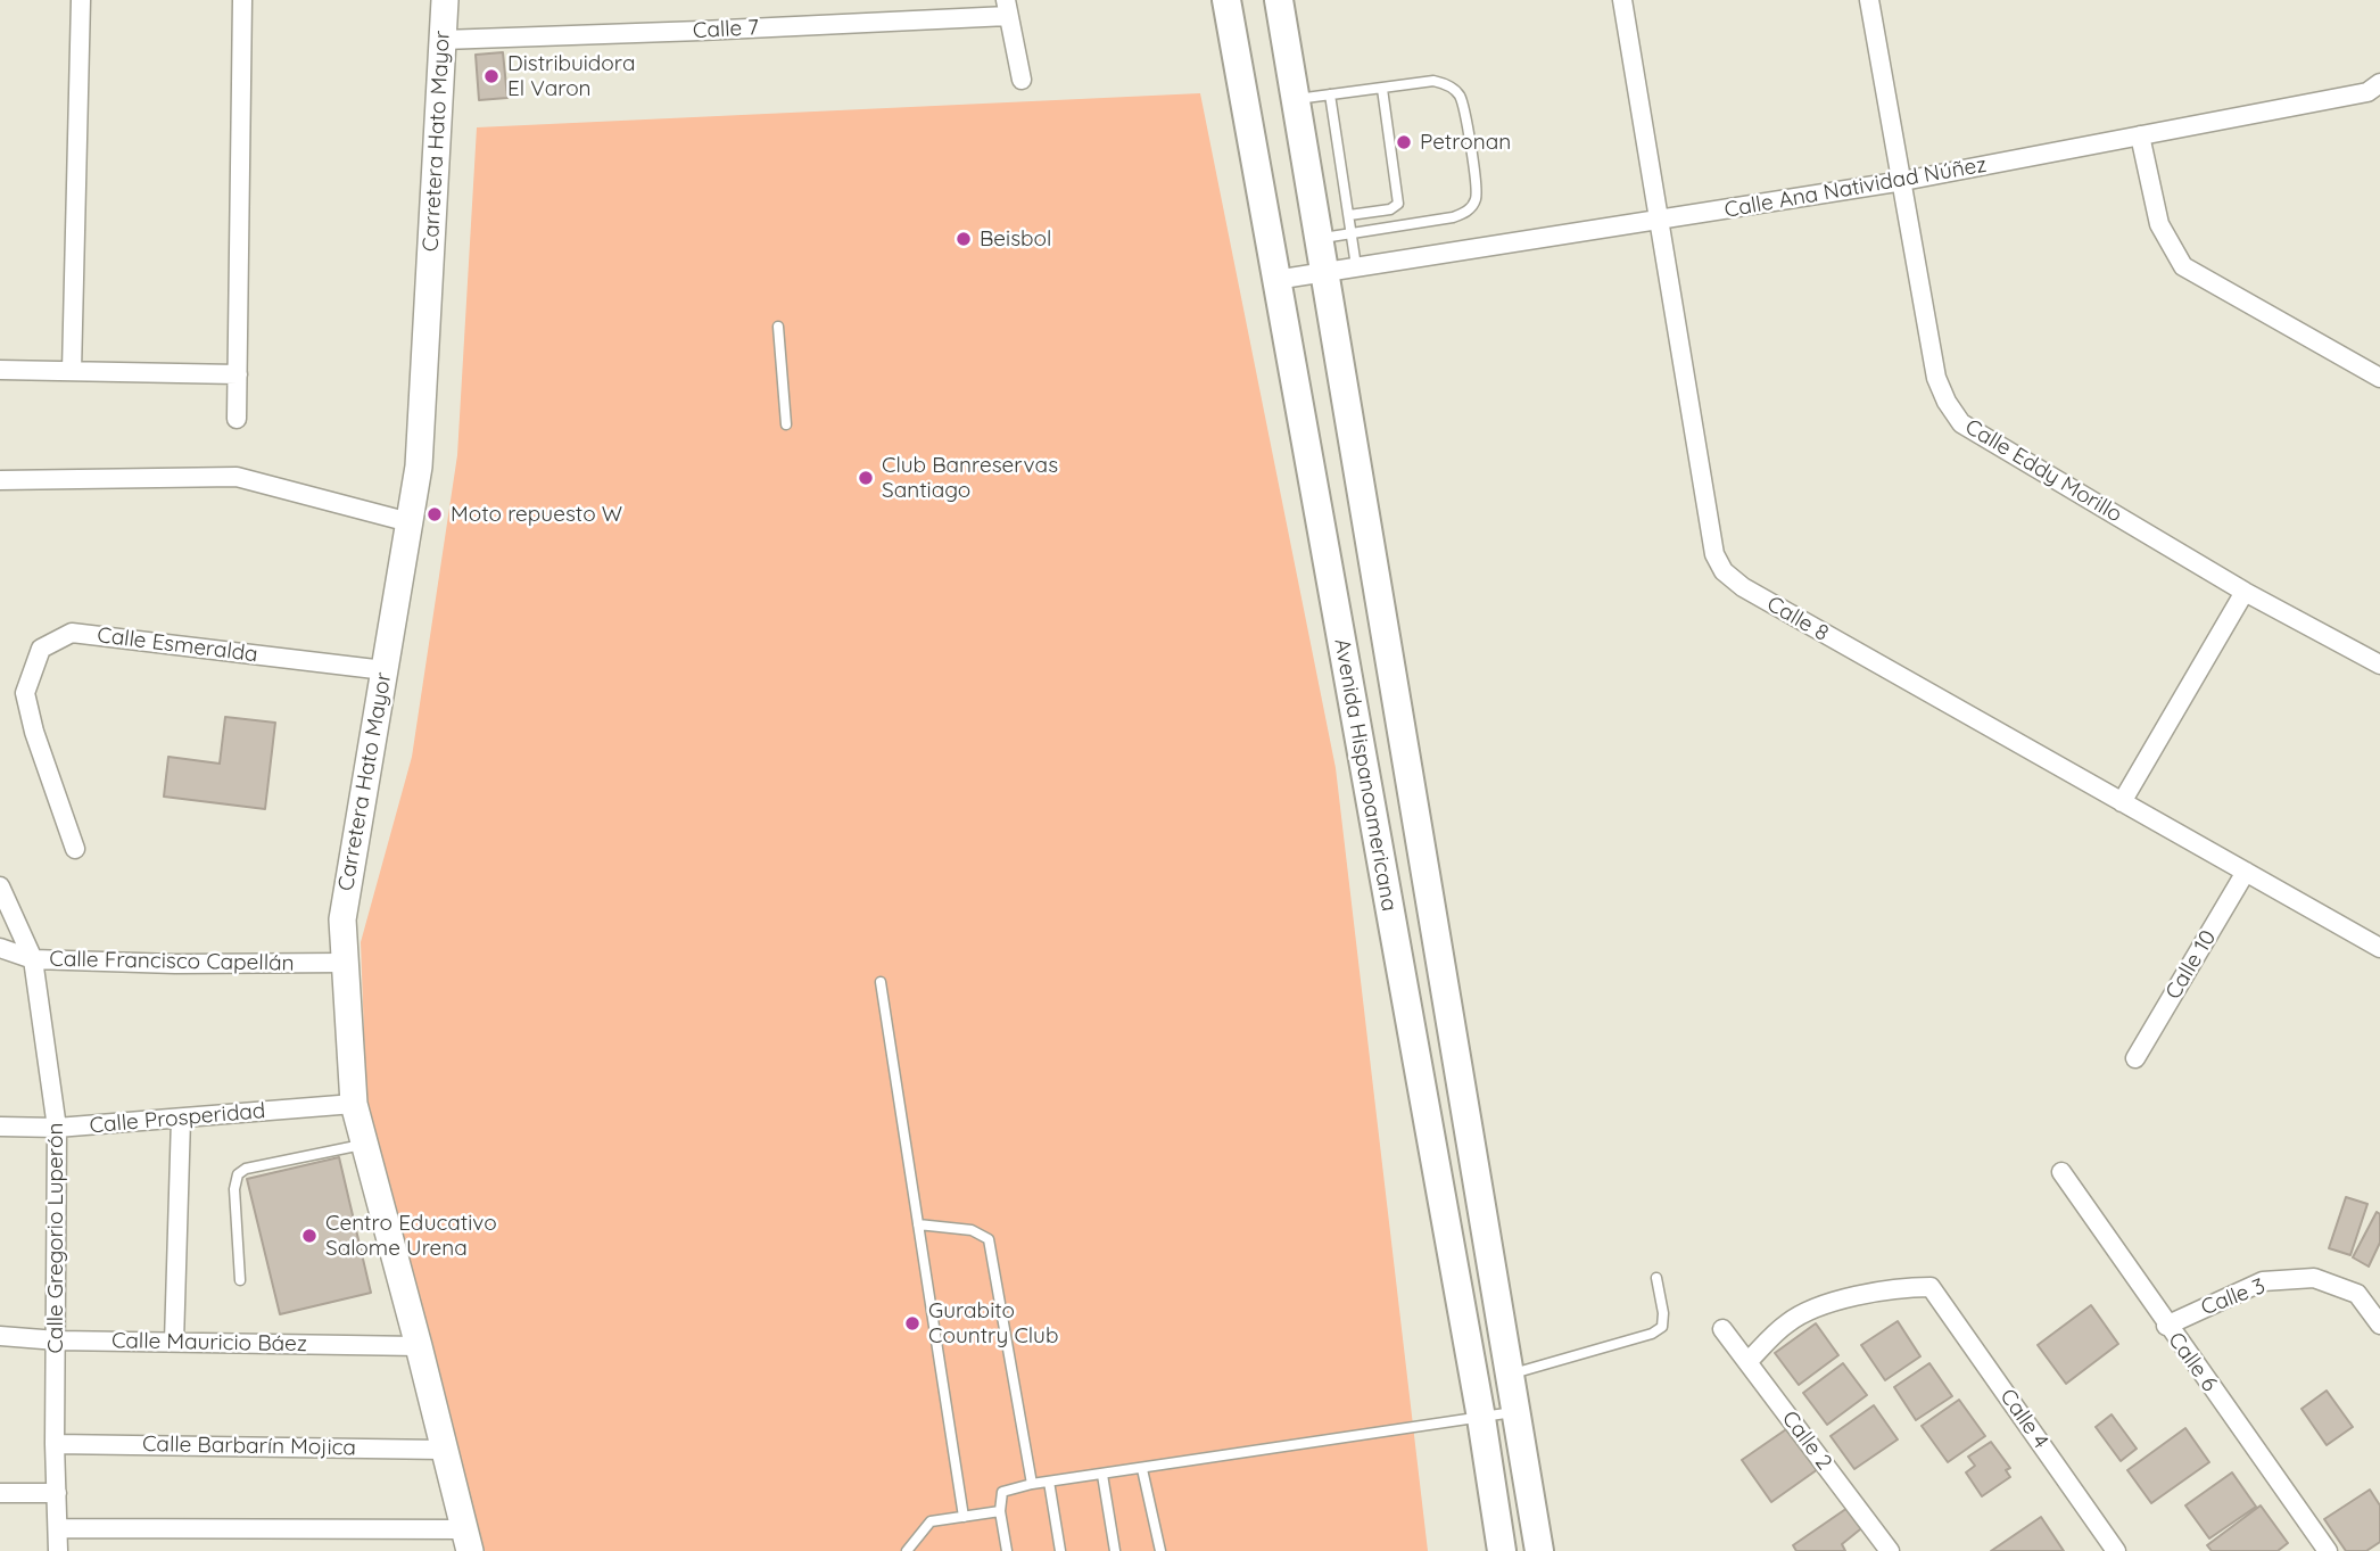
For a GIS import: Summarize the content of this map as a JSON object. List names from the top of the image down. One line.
{"streets":{"main road":["Avenida Hispanoamericana"],"street":["Calle 7","Carretera Hato Mayor","Calle Ana Natividad Núñez","Calle Eddy Morillo","Calle 8","Calle Esmeralda","Calle Francisco Capellán","Calle 10","Calle Prosperidad","Calle Gregorio Luperón","Calle 3","Calle Mauricio Báez","Calle 6","Calle 4","Calle 2","Calle Barbarín Mojica"]},"crossings":[["Calle 7","Carretera Hato Mayor"],["Carretera Hato Mayor","Calle Esmeralda"],["Carretera Hato Mayor","Calle Francisco Capellán"],["Carretera Hato Mayor","Calle Prosperidad"],["Carretera Hato Mayor","Calle Mauricio Báez"],["Carretera Hato Mayor","Calle Barbarín Mojica"],["Calle Ana Natividad Núñez","Calle Eddy Morillo"],["Calle Ana Natividad Núñez","Calle 8"],["Calle Ana Natividad Núñez","Avenida Hispanoamericana"],["Calle 8","Calle 10"],["Calle Francisco Capellán","Calle Gregorio Luperón"],["Calle Prosperidad","Calle Gregorio Luperón"],["Calle Gregorio Luperón","Calle Mauricio Báez"],["Calle Gregorio Luperón","Calle Barbarín Mojica"],["Calle 3","Calle 6"],["Calle 4","Calle 2"]],"places":["Distribuidora El Varon","Petronan","Beisbol","Club Banreservas Santiago","Moto repuesto W","Centro Educativo Salome Urena","Gurabito Country Club"]}
